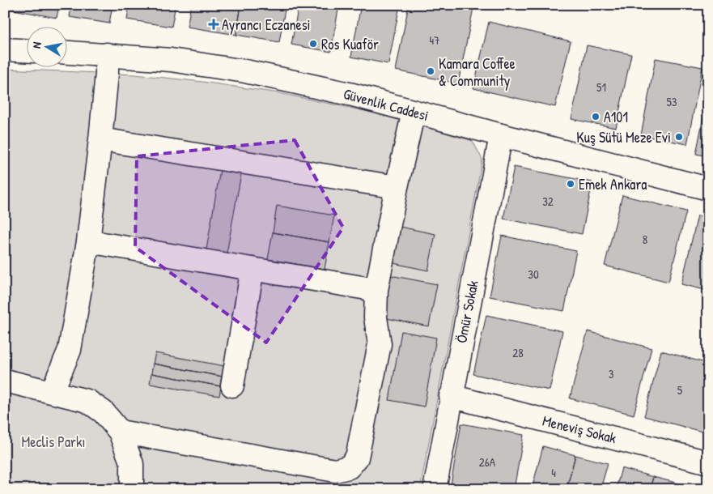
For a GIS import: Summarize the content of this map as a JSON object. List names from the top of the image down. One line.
{"streets":{"main road":["Güvenlik Caddesi","Ömür Sokak","Meneviş Sokak"]},"crossings":[["Güvenlik Caddesi","Ömür Sokak"],["Ömür Sokak","Meneviş Sokak"]],"parks":["Meclis Parkı"],"places":{"health":["Ayrancı Eczanesi"],"other":["Ros Kuaför","Kamara Coffee & Community","A101","Kuş Sütü Meze Evi","Emek Ankara"]},"house_numbers":["47","51","53","32","8","30","28","3","5","26A","4"],"north":"left"}
